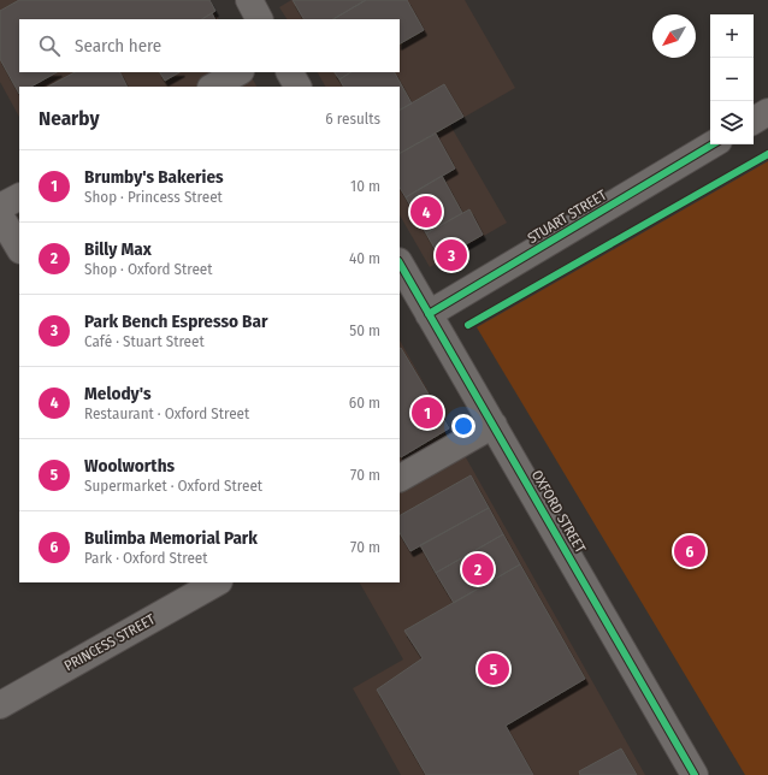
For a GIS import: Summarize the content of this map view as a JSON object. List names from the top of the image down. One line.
{"streets":{"street":["STUART STREET","OXFORD STREET","PRINCESS STREET"]},"crossings":[["STUART STREET","OXFORD STREET"]],"north":"bottom left","page":{"map_buttons":["+","−"],"search":"Search here","heading":["Nearby","6 results"],"list":[{"mark":"1","name":"Brumby's Bakeries","note":"Shop · Princess Street","value":"10 m"},{"mark":"2","name":"Billy Max","note":"Shop · Oxford Street","value":"40 m"},{"mark":"3","name":"Park Bench Espresso Bar","note":"Café · Stuart Street","value":"50 m"},{"mark":"4","name":"Melody's","note":"Restaurant · Oxford Street","value":"60 m"},{"mark":"5","name":"Woolworths","note":"Supermarket · Oxford Street","value":"70 m"},{"mark":"6","name":"Bulimba Memorial Park","note":"Park · Oxford Street","value":"70 m"}],"pins":["4","3","1","6","2","5"]}}
